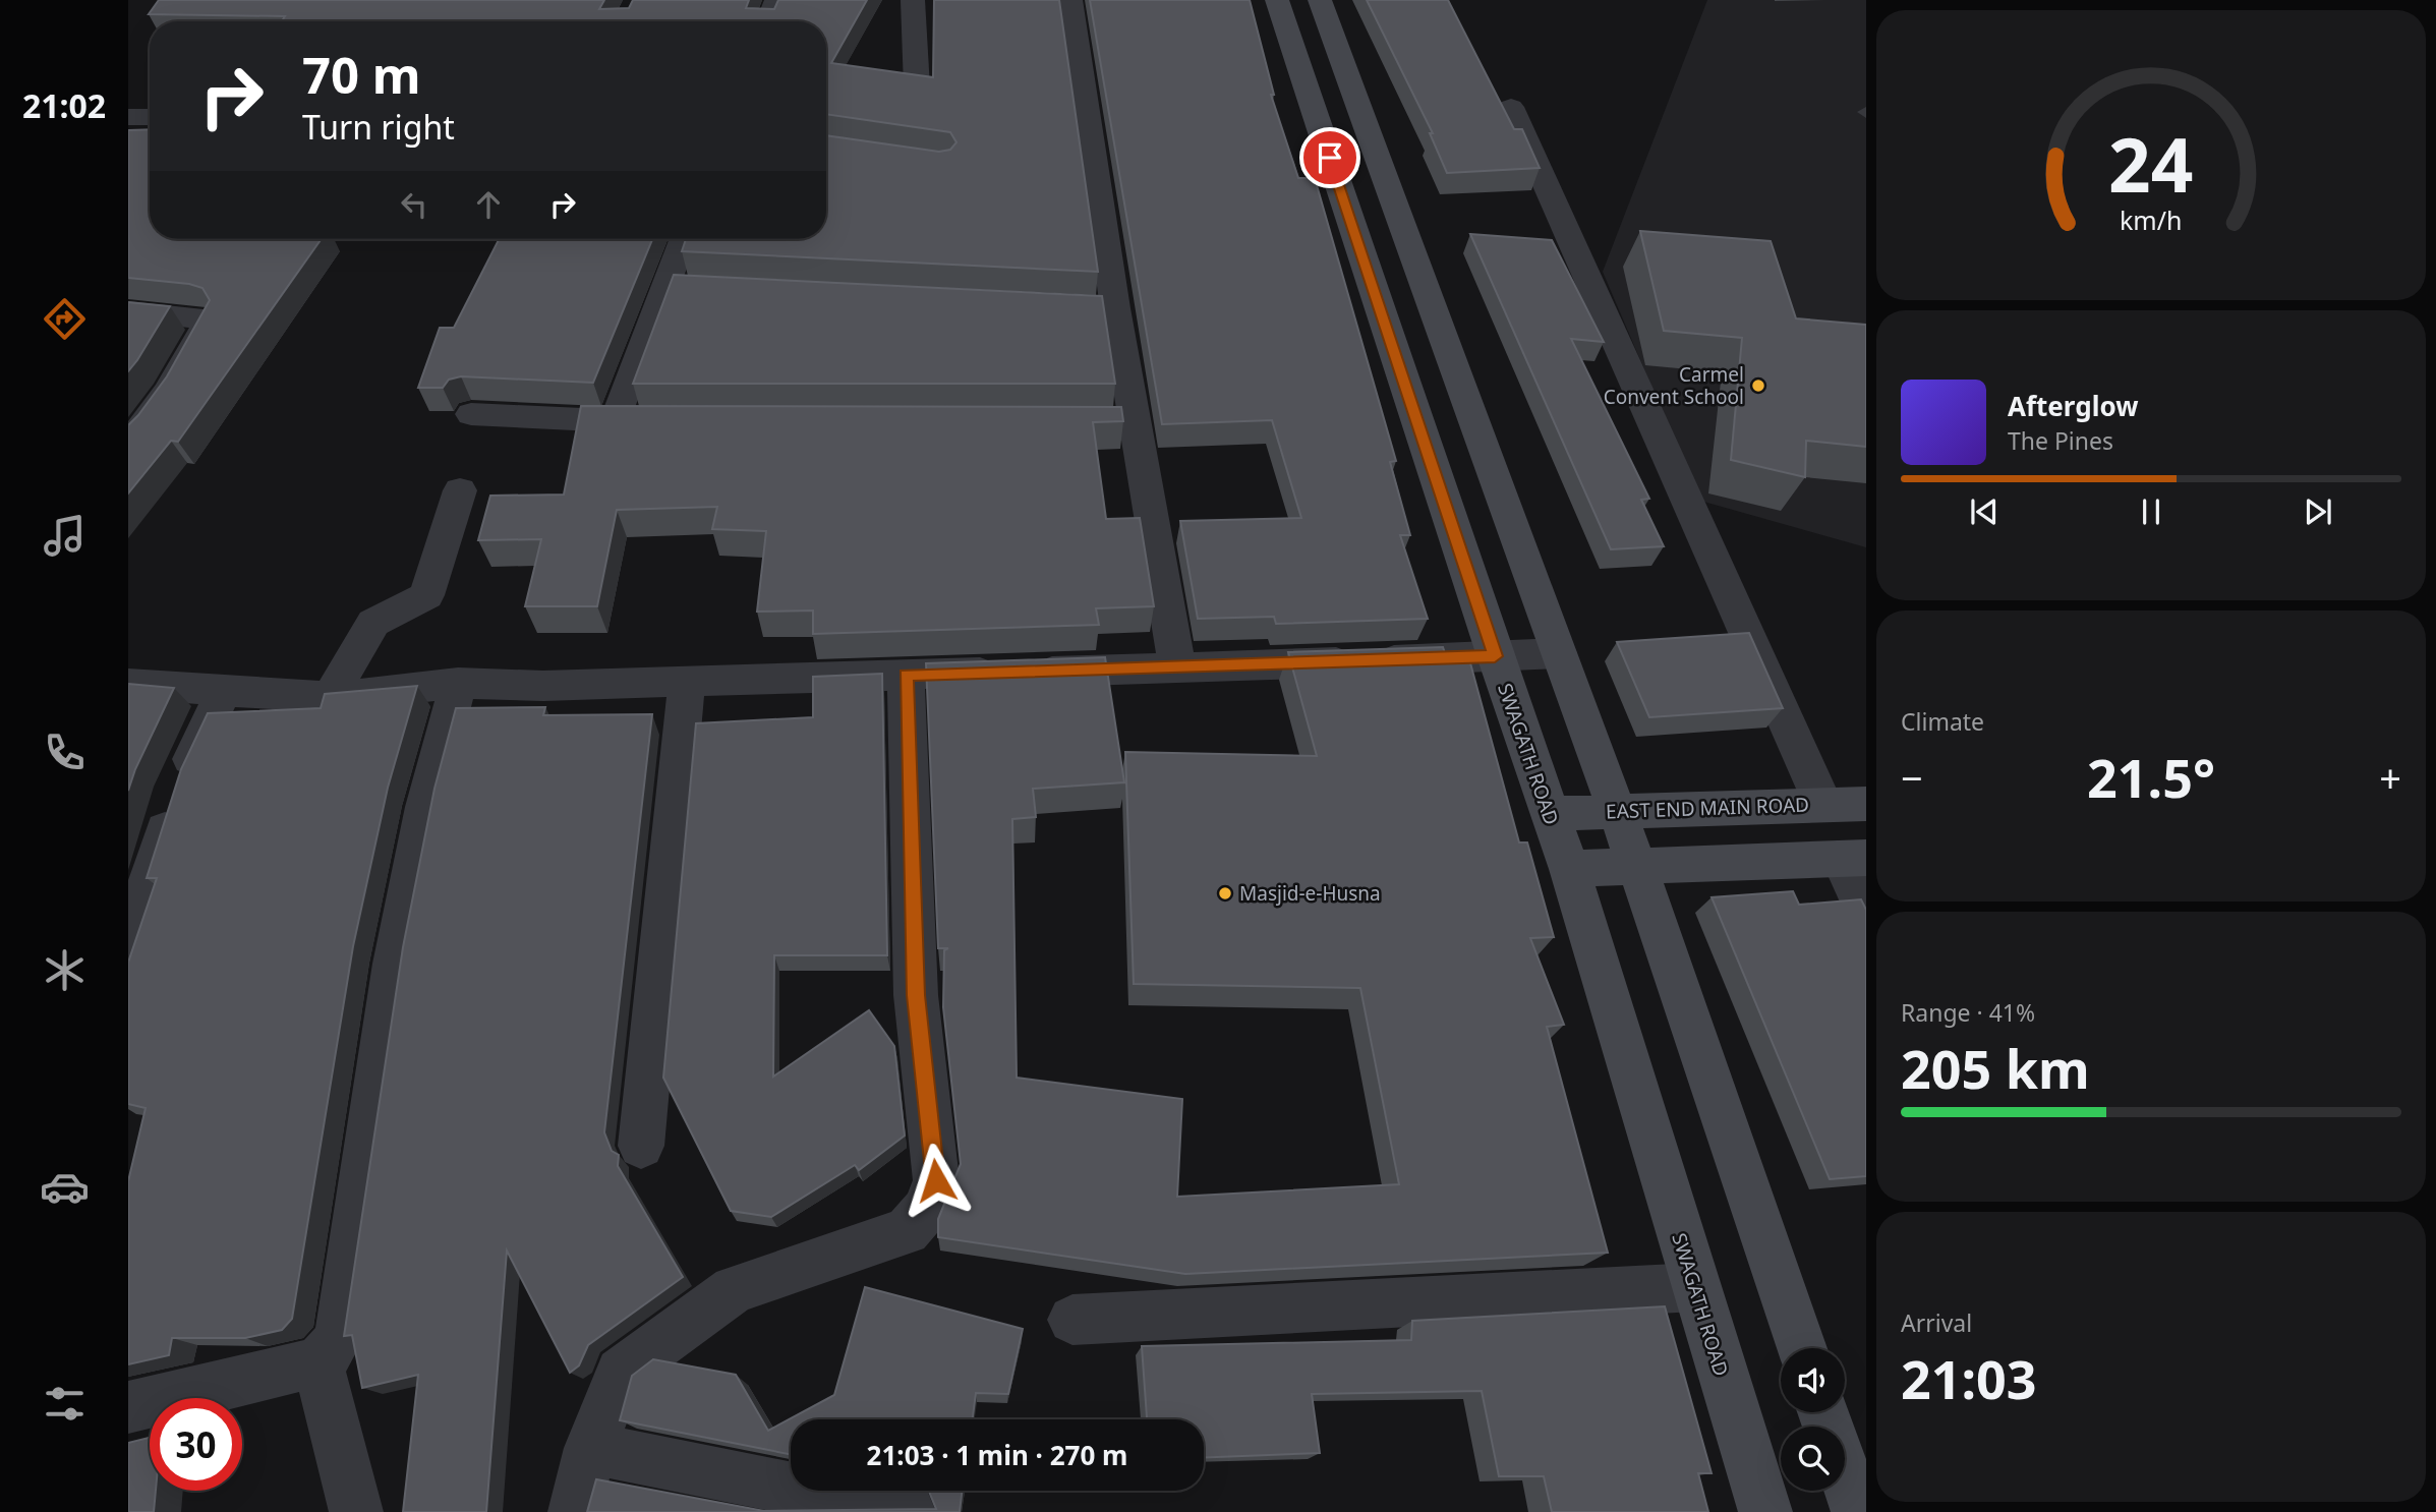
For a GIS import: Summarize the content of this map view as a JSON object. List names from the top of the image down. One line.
{"streets":{"main road":["SWAGATH ROAD","EAST END MAIN ROAD"]},"crossings":[["SWAGATH ROAD","EAST END MAIN ROAD"]],"places":["Carmel Convent School","Masjid-e-Husna"],"page":{"tabs":"21:02","turn":["70 m","Turn right"],"song":["Afterglow","The Pines"],"tile":["Climate",["Range · 41%","205 km"],["Arrival","21:03"]],"heat":["−","21.5°","+"],"limit":"30","trip":"21:03 · 1 min · 270 m","gauge":["24","km/h"]}}
